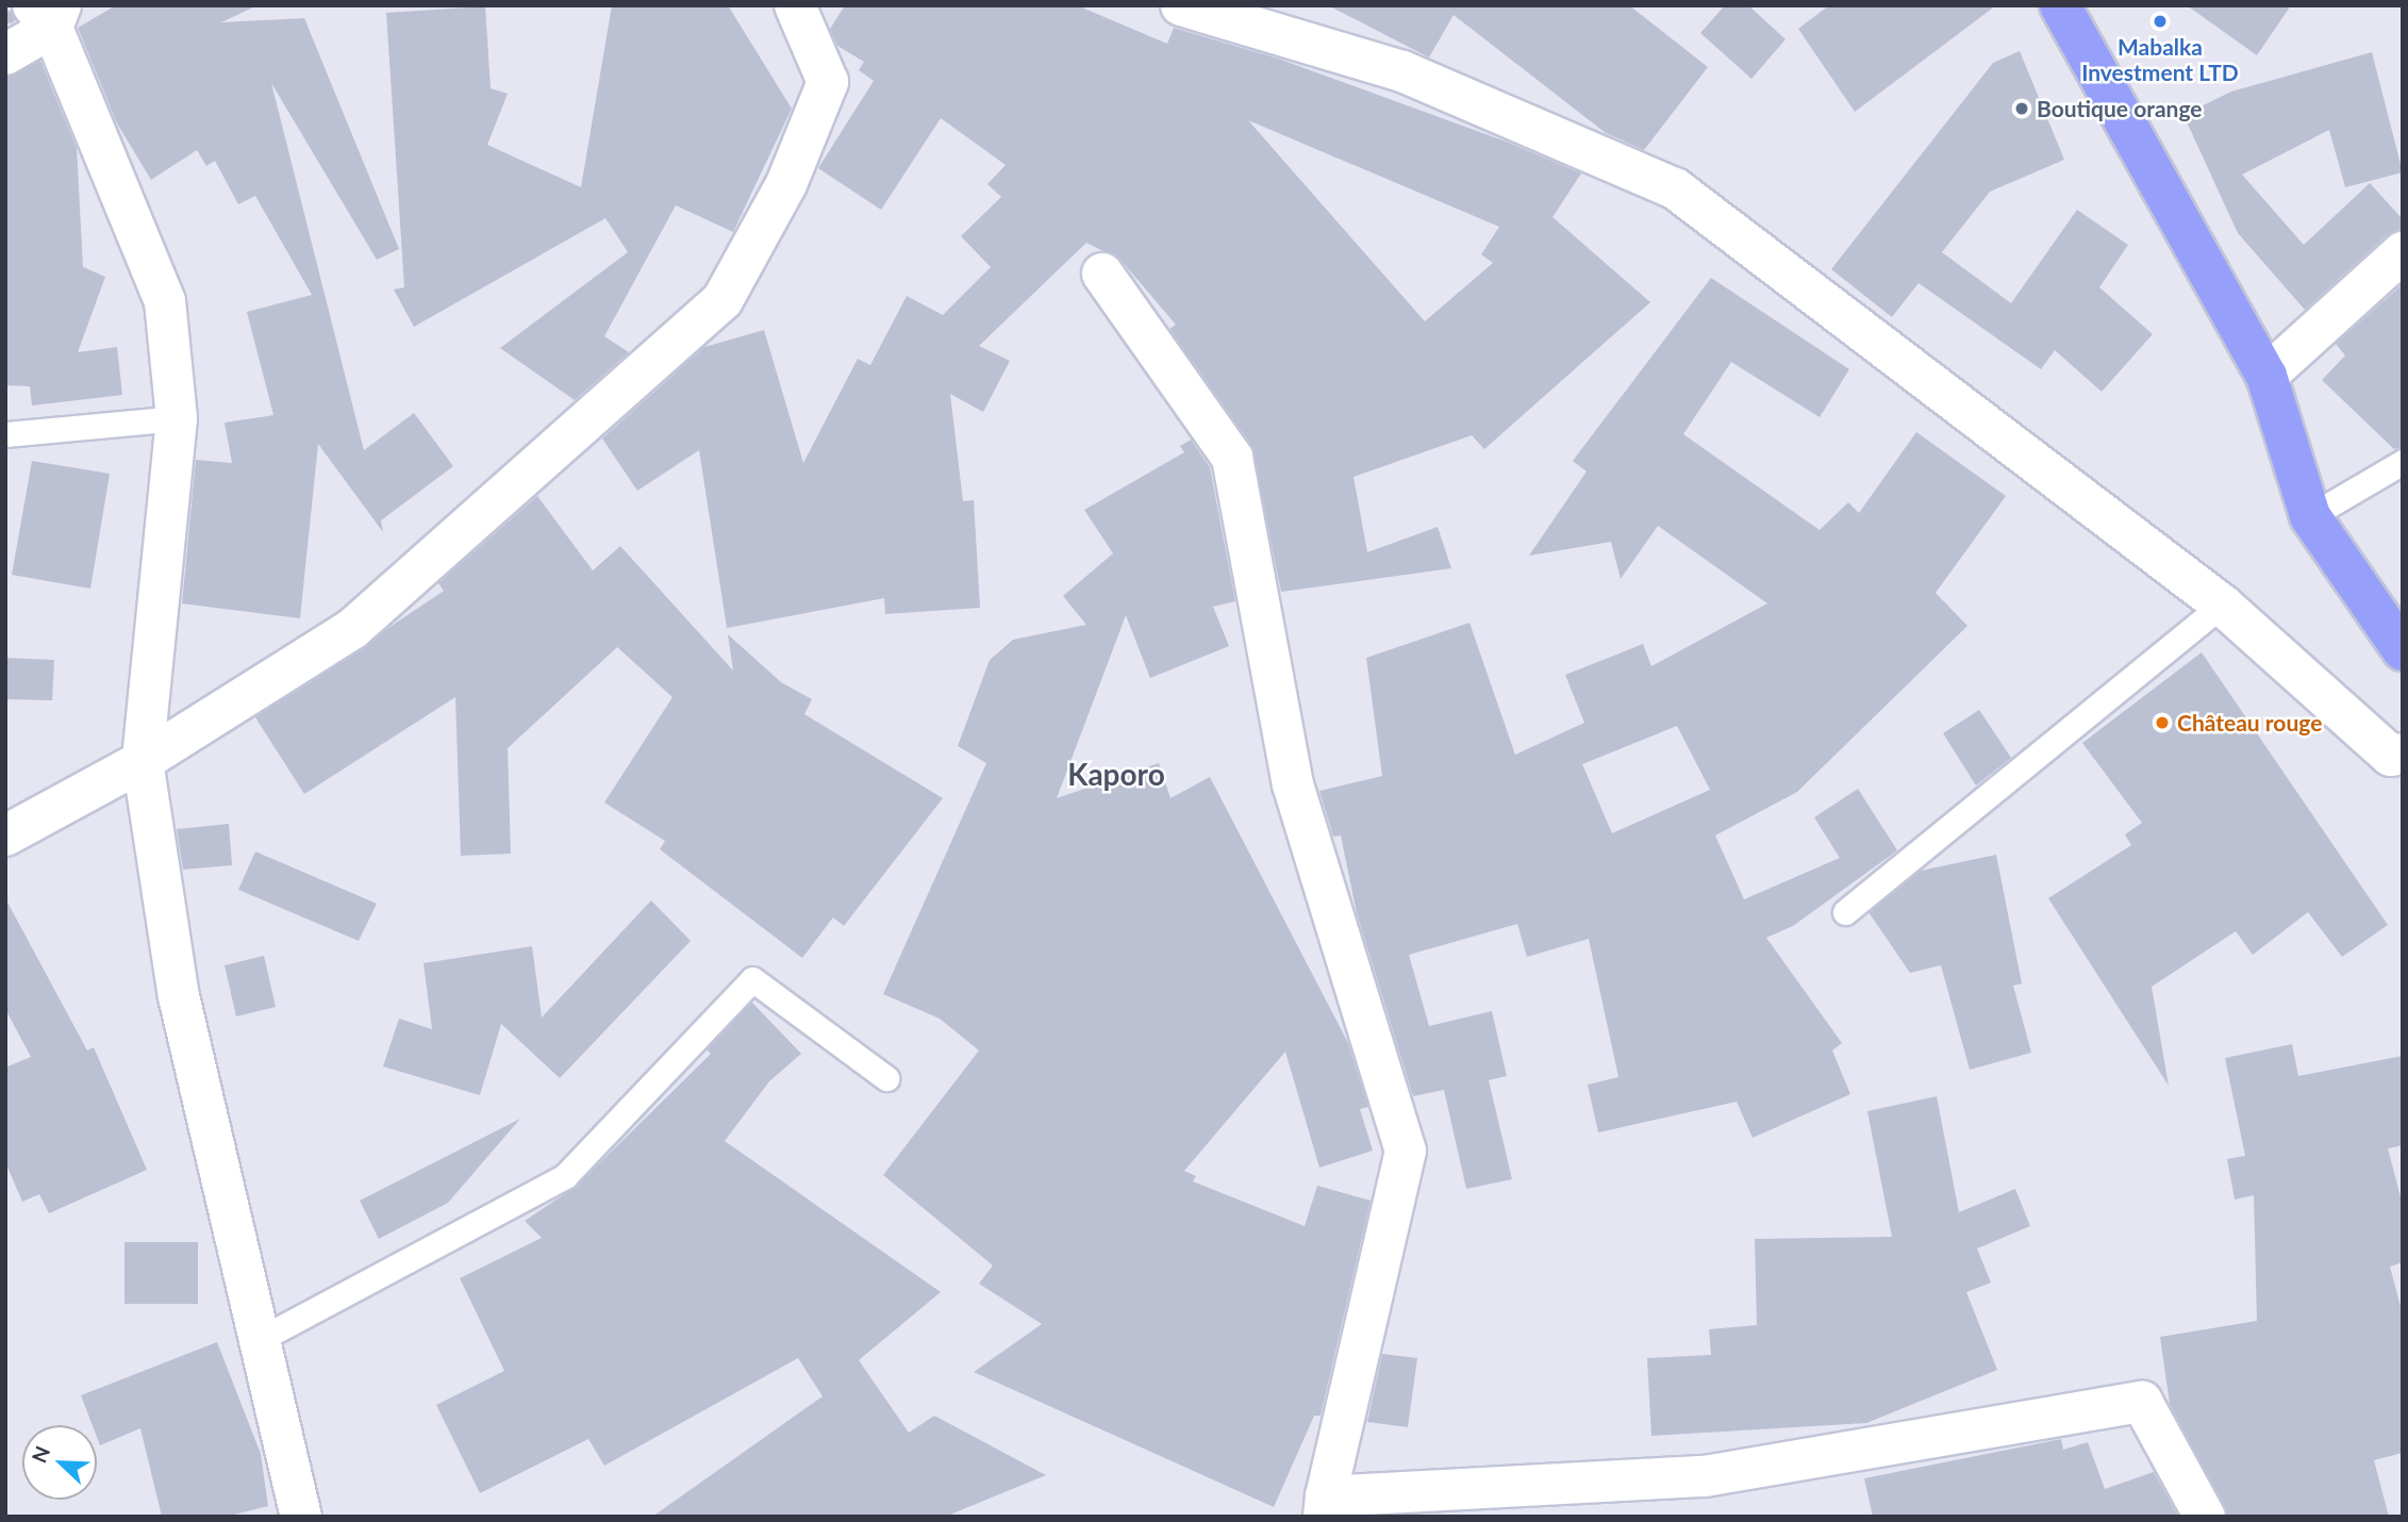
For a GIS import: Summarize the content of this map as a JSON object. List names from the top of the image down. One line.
{"districts":["Kaporo"],"places":["Mabalka Investment LTD","Boutique orange","Château rouge"],"north":"top left"}
